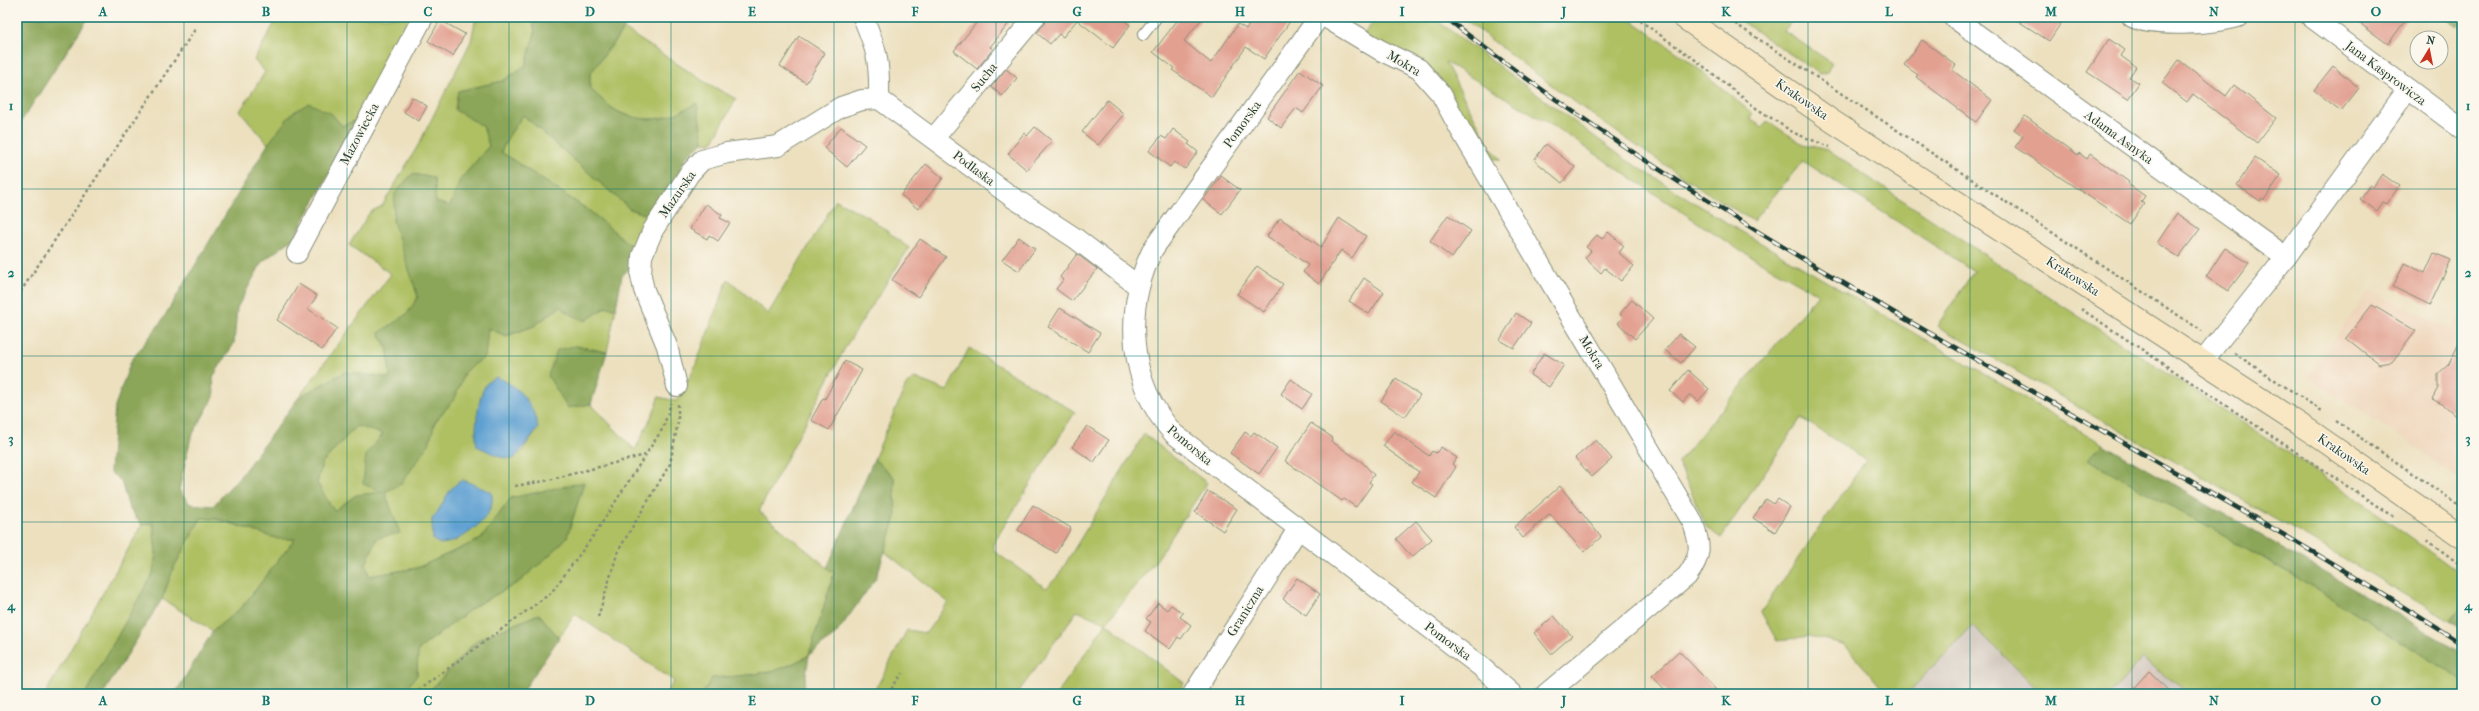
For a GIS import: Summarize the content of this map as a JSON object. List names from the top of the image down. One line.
{"streets":{"main road":["Krakowska"],"street":["Mokra","Jana Kasprowicza","Sucha","Pomorska","Mazowiecka","Adama Asnyka","Podlaska","Mazurska","Graniczna"]},"crossings":[["Sucha","Podlaska"],["Pomorska","Podlaska"],["Pomorska","Graniczna"],["Podlaska","Mazurska"]],"north":"top","grid":{"columns":["A","B","C","D","E","F","G","H","I","J","K","L","M","N","O"],"rows":["1","2","3","4"]}}
